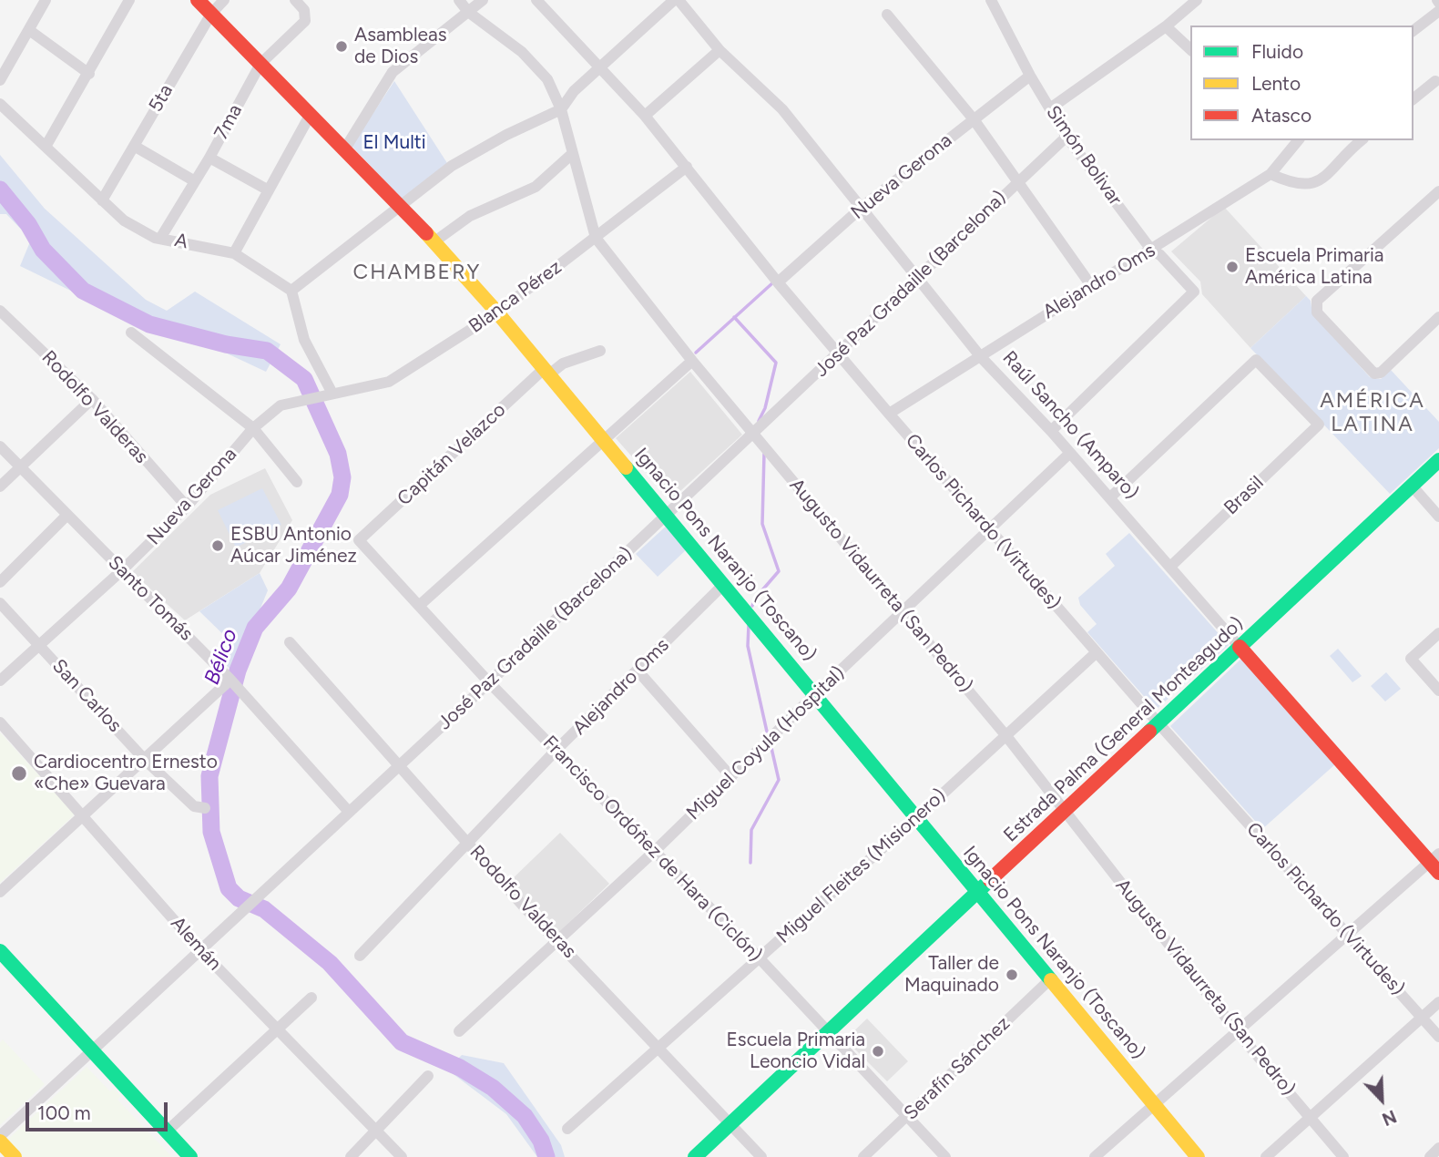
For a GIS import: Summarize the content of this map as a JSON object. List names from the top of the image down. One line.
{"streets":{"street":["5ta","7ma","Simón Bolivar","Nueva Gerona","A","Alejandro Oms","José Paz Gradaille (Barcelona)","Blanca Pérez","Rodolfo Valderas","Raúl Sancho (Amparo)","Capitán Velazco","Brasil","Carlos Pichardo (Virtudes)","Ignacio Pons Naranjo (Toscano)","Augusto Vidaurreta (San Pedro)","Santo Tomás","San Carlos","Estrada Palma (General Monteagudo)","Miguel Coyula (Hospital)","Francisco Ordóñez de Hara (Ciclón)","Miguel Fleites (Misionero)","Alemán","Serafín Sánchez"]},"crossings":[["5ta","A"],["5ta","Ignacio Pons Naranjo (Toscano)"],["7ma","A"],["7ma","Ignacio Pons Naranjo (Toscano)"],["Simón Bolivar","Nueva Gerona"],["Simón Bolivar","Alejandro Oms"],["Simón Bolivar","José Paz Gradaille (Barcelona)"],["Simón Bolivar","Raúl Sancho (Amparo)"],["Nueva Gerona","Blanca Pérez"],["Nueva Gerona","Rodolfo Valderas"],["Nueva Gerona","Raúl Sancho (Amparo)"],["Nueva Gerona","Carlos Pichardo (Virtudes)"],["Nueva Gerona","Santo Tomás"],["Nueva Gerona","San Carlos"],["Alejandro Oms","Rodolfo Valderas"],["Alejandro Oms","Raúl Sancho (Amparo)"],["Alejandro Oms","Carlos Pichardo (Virtudes)"],["Alejandro Oms","Ignacio Pons Naranjo (Toscano)"],["Alejandro Oms","Francisco Ordóñez de Hara (Ciclón)"],["José Paz Gradaille (Barcelona)","Rodolfo Valderas"],["José Paz Gradaille (Barcelona)","Raúl Sancho (Amparo)"],["José Paz Gradaille (Barcelona)","Carlos Pichardo (Virtudes)"],["José Paz Gradaille (Barcelona)","Ignacio Pons Naranjo (Toscano)"],["José Paz Gradaille (Barcelona)","Augusto Vidaurreta (San Pedro)"],["José Paz Gradaille (Barcelona)","Santo Tomás"],["José Paz Gradaille (Barcelona)","Francisco Ordóñez de Hara (Ciclón)"],["José Paz Gradaille (Barcelona)","Alemán"],["Blanca Pérez","Carlos Pichardo (Virtudes)"],["Blanca Pérez","Ignacio Pons Naranjo (Toscano)"],["Blanca Pérez","Augusto Vidaurreta (San Pedro)"],["Rodolfo Valderas","Estrada Palma (General Monteagudo)"],["Rodolfo Valderas","Miguel Coyula (Hospital)"],["Rodolfo Valderas","Miguel Fleites (Misionero)"],["Raúl Sancho (Amparo)","Brasil"],["Raúl Sancho (Amparo)","Estrada Palma (General Monteagudo)"],["Raúl Sancho (Amparo)","Miguel Coyula (Hospital)"],["Capitán Velazco","Ignacio Pons Naranjo (Toscano)"],["Capitán Velazco","Francisco Ordóñez de Hara (Ciclón)"],["Carlos Pichardo (Virtudes)","Estrada Palma (General Monteagudo)"],["Carlos Pichardo (Virtudes)","Miguel Coyula (Hospital)"],["Carlos Pichardo (Virtudes)","Miguel Fleites (Misionero)"],["Ignacio Pons Naranjo (Toscano)","Estrada Palma (General Monteagudo)"],["Ignacio Pons Naranjo (Toscano)","Miguel Coyula (Hospital)"],["Ignacio Pons Naranjo (Toscano)","Miguel Fleites (Misionero)"],["Ignacio Pons Naranjo (Toscano)","Serafín Sánchez"],["Augusto Vidaurreta (San Pedro)","Estrada Palma (General Monteagudo)"],["Augusto Vidaurreta (San Pedro)","Miguel Coyula (Hospital)"],["Augusto Vidaurreta (San Pedro)","Miguel Fleites (Misionero)"],["Estrada Palma (General Monteagudo)","Francisco Ordóñez de Hara (Ciclón)"],["Miguel Coyula (Hospital)","Francisco Ordóñez de Hara (Ciclón)"],["Francisco Ordóñez de Hara (Ciclón)","Miguel Fleites (Misionero)"],["Francisco Ordóñez de Hara (Ciclón)","Serafín Sánchez"]],"districts":["CHAMBERY","AMÉRICA LATINA"],"water":["Bélico"],"parks":["El Multi"],"places":["Asambleas de Dios","Escuela Primaria América Latina","ESBU Antonio Aúcar Jiménez","Cardiocentro Ernesto «Che» Guevara","Taller de Maquinado","Escuela Primaria Leoncio Vidal"],"legend":["Fluido","Lento","Atasco"],"scale_bar":"100 m","north":"bottom right"}
